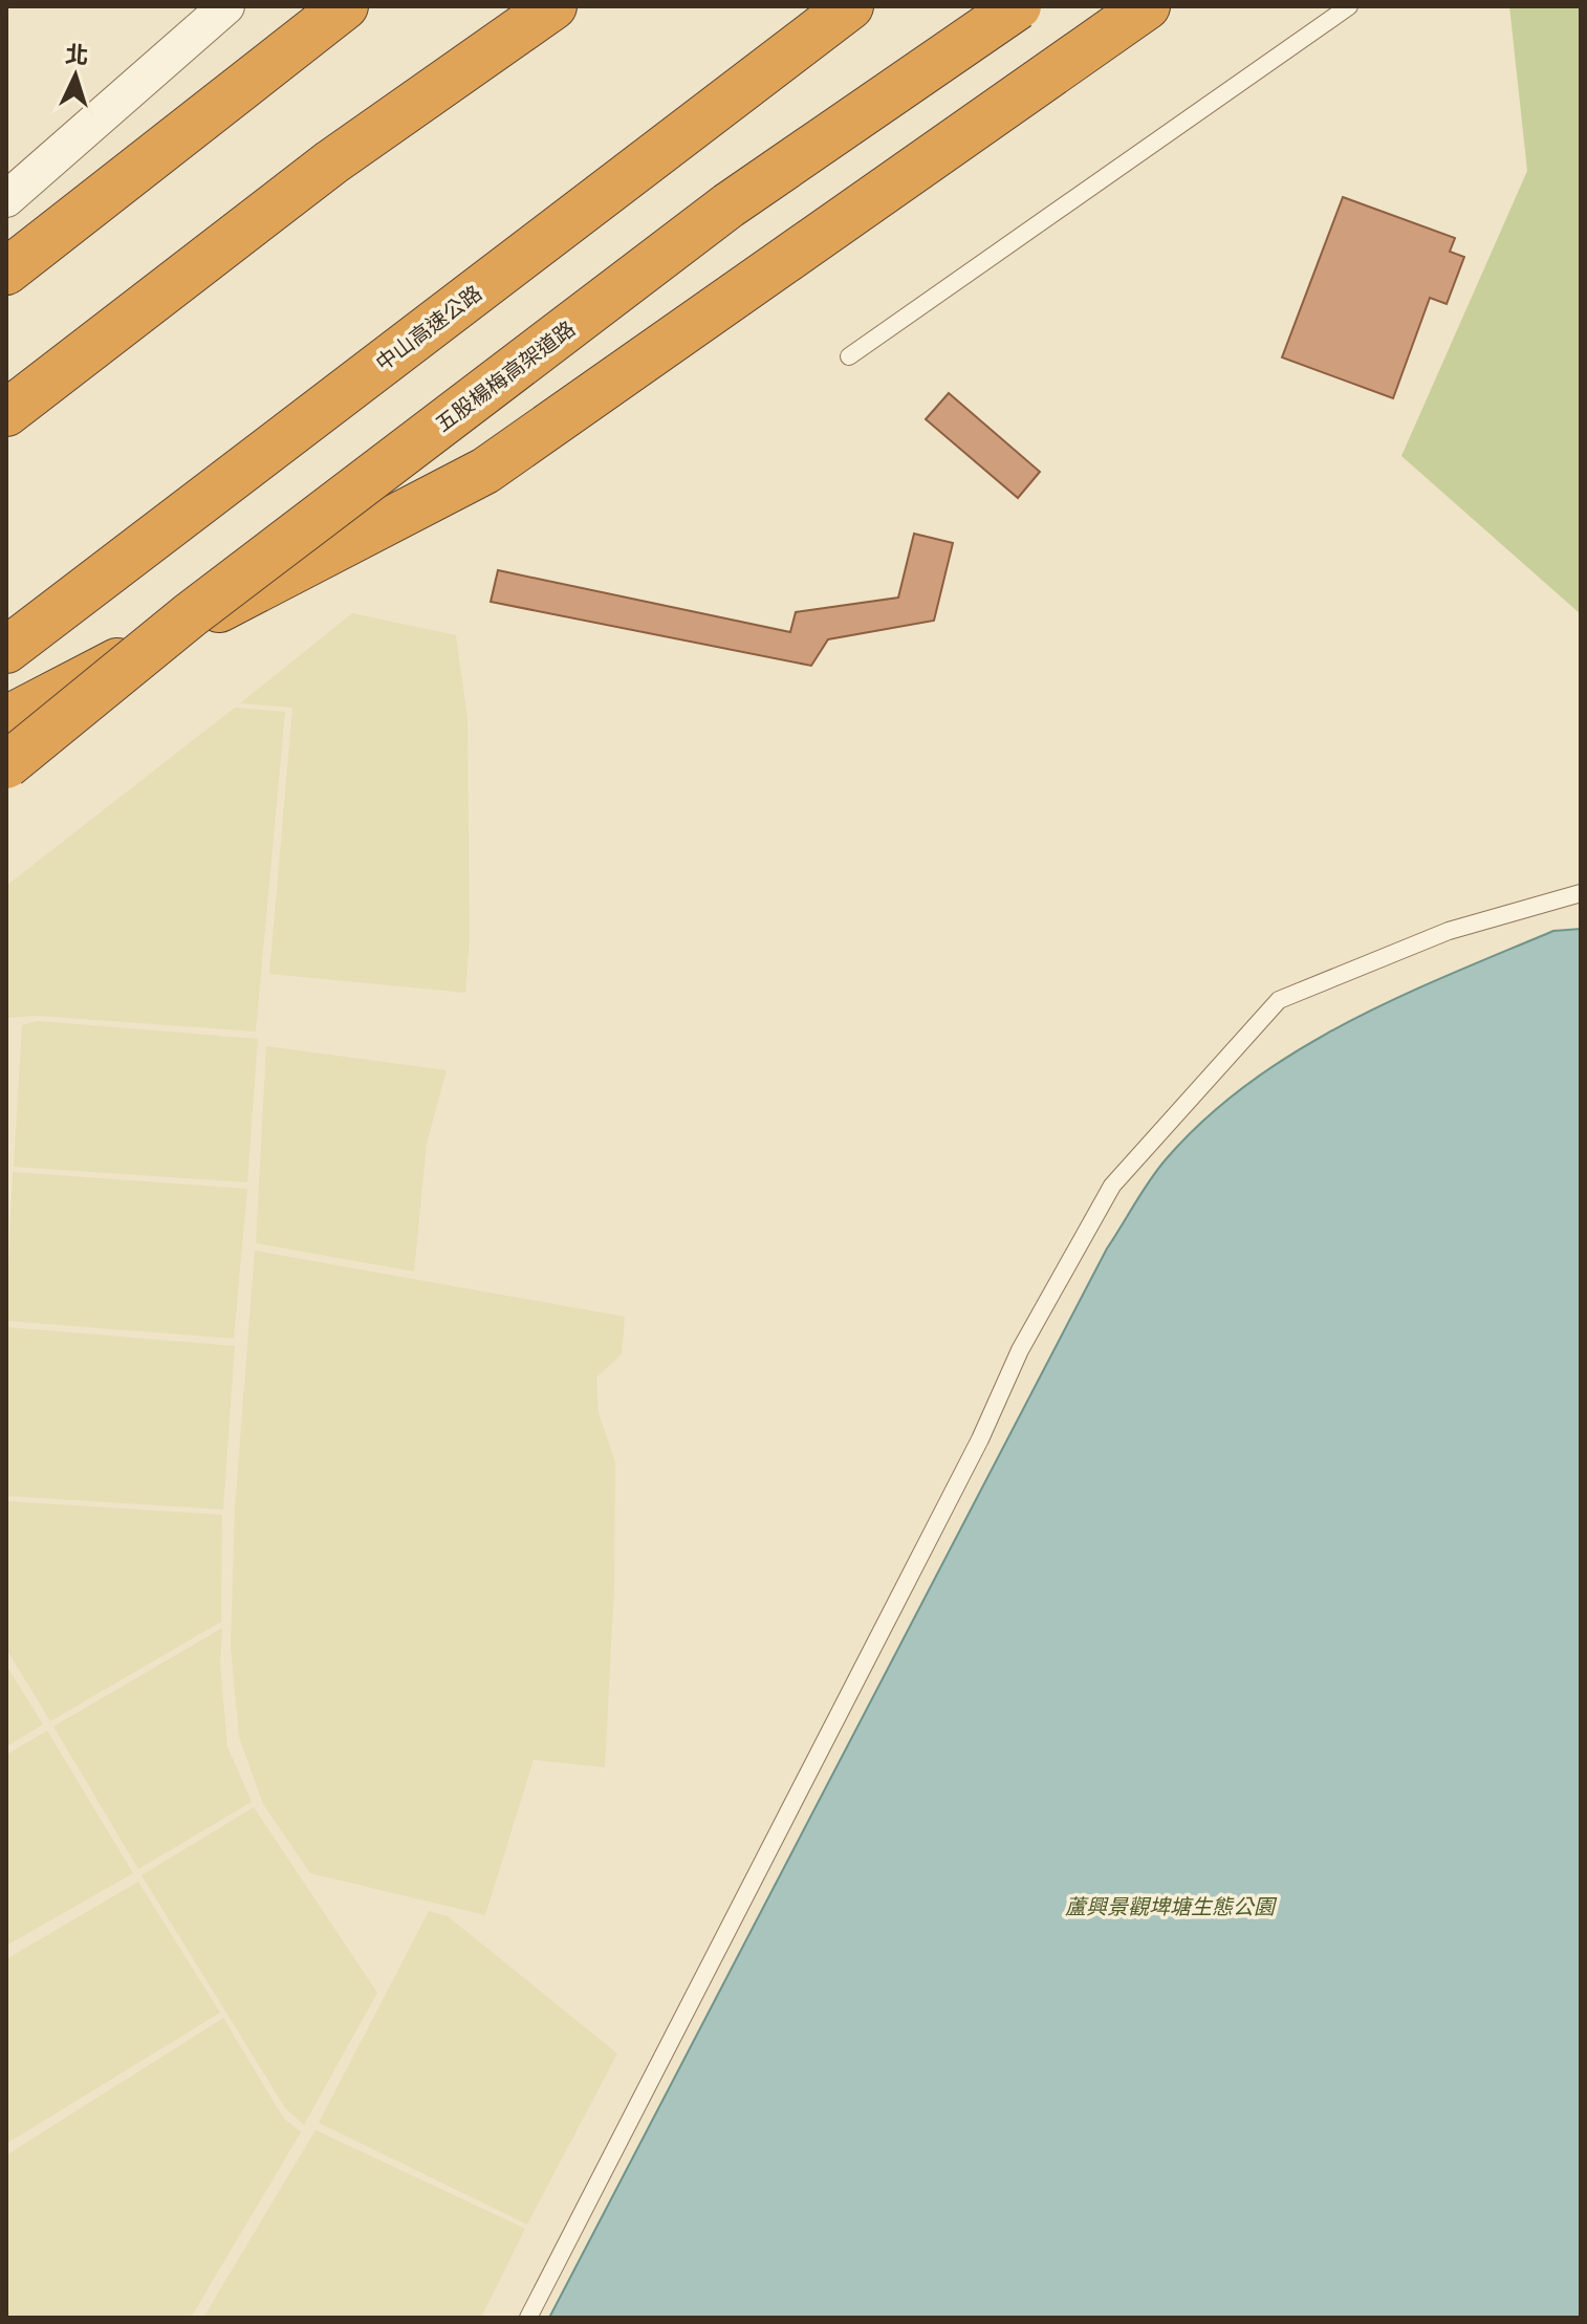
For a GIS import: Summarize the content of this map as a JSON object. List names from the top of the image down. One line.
{"streets":{"highway":["中山高速公路","五股楊梅高架道路"]},"parks":["蘆興景觀埤塘生態公園"],"north":"top"}
